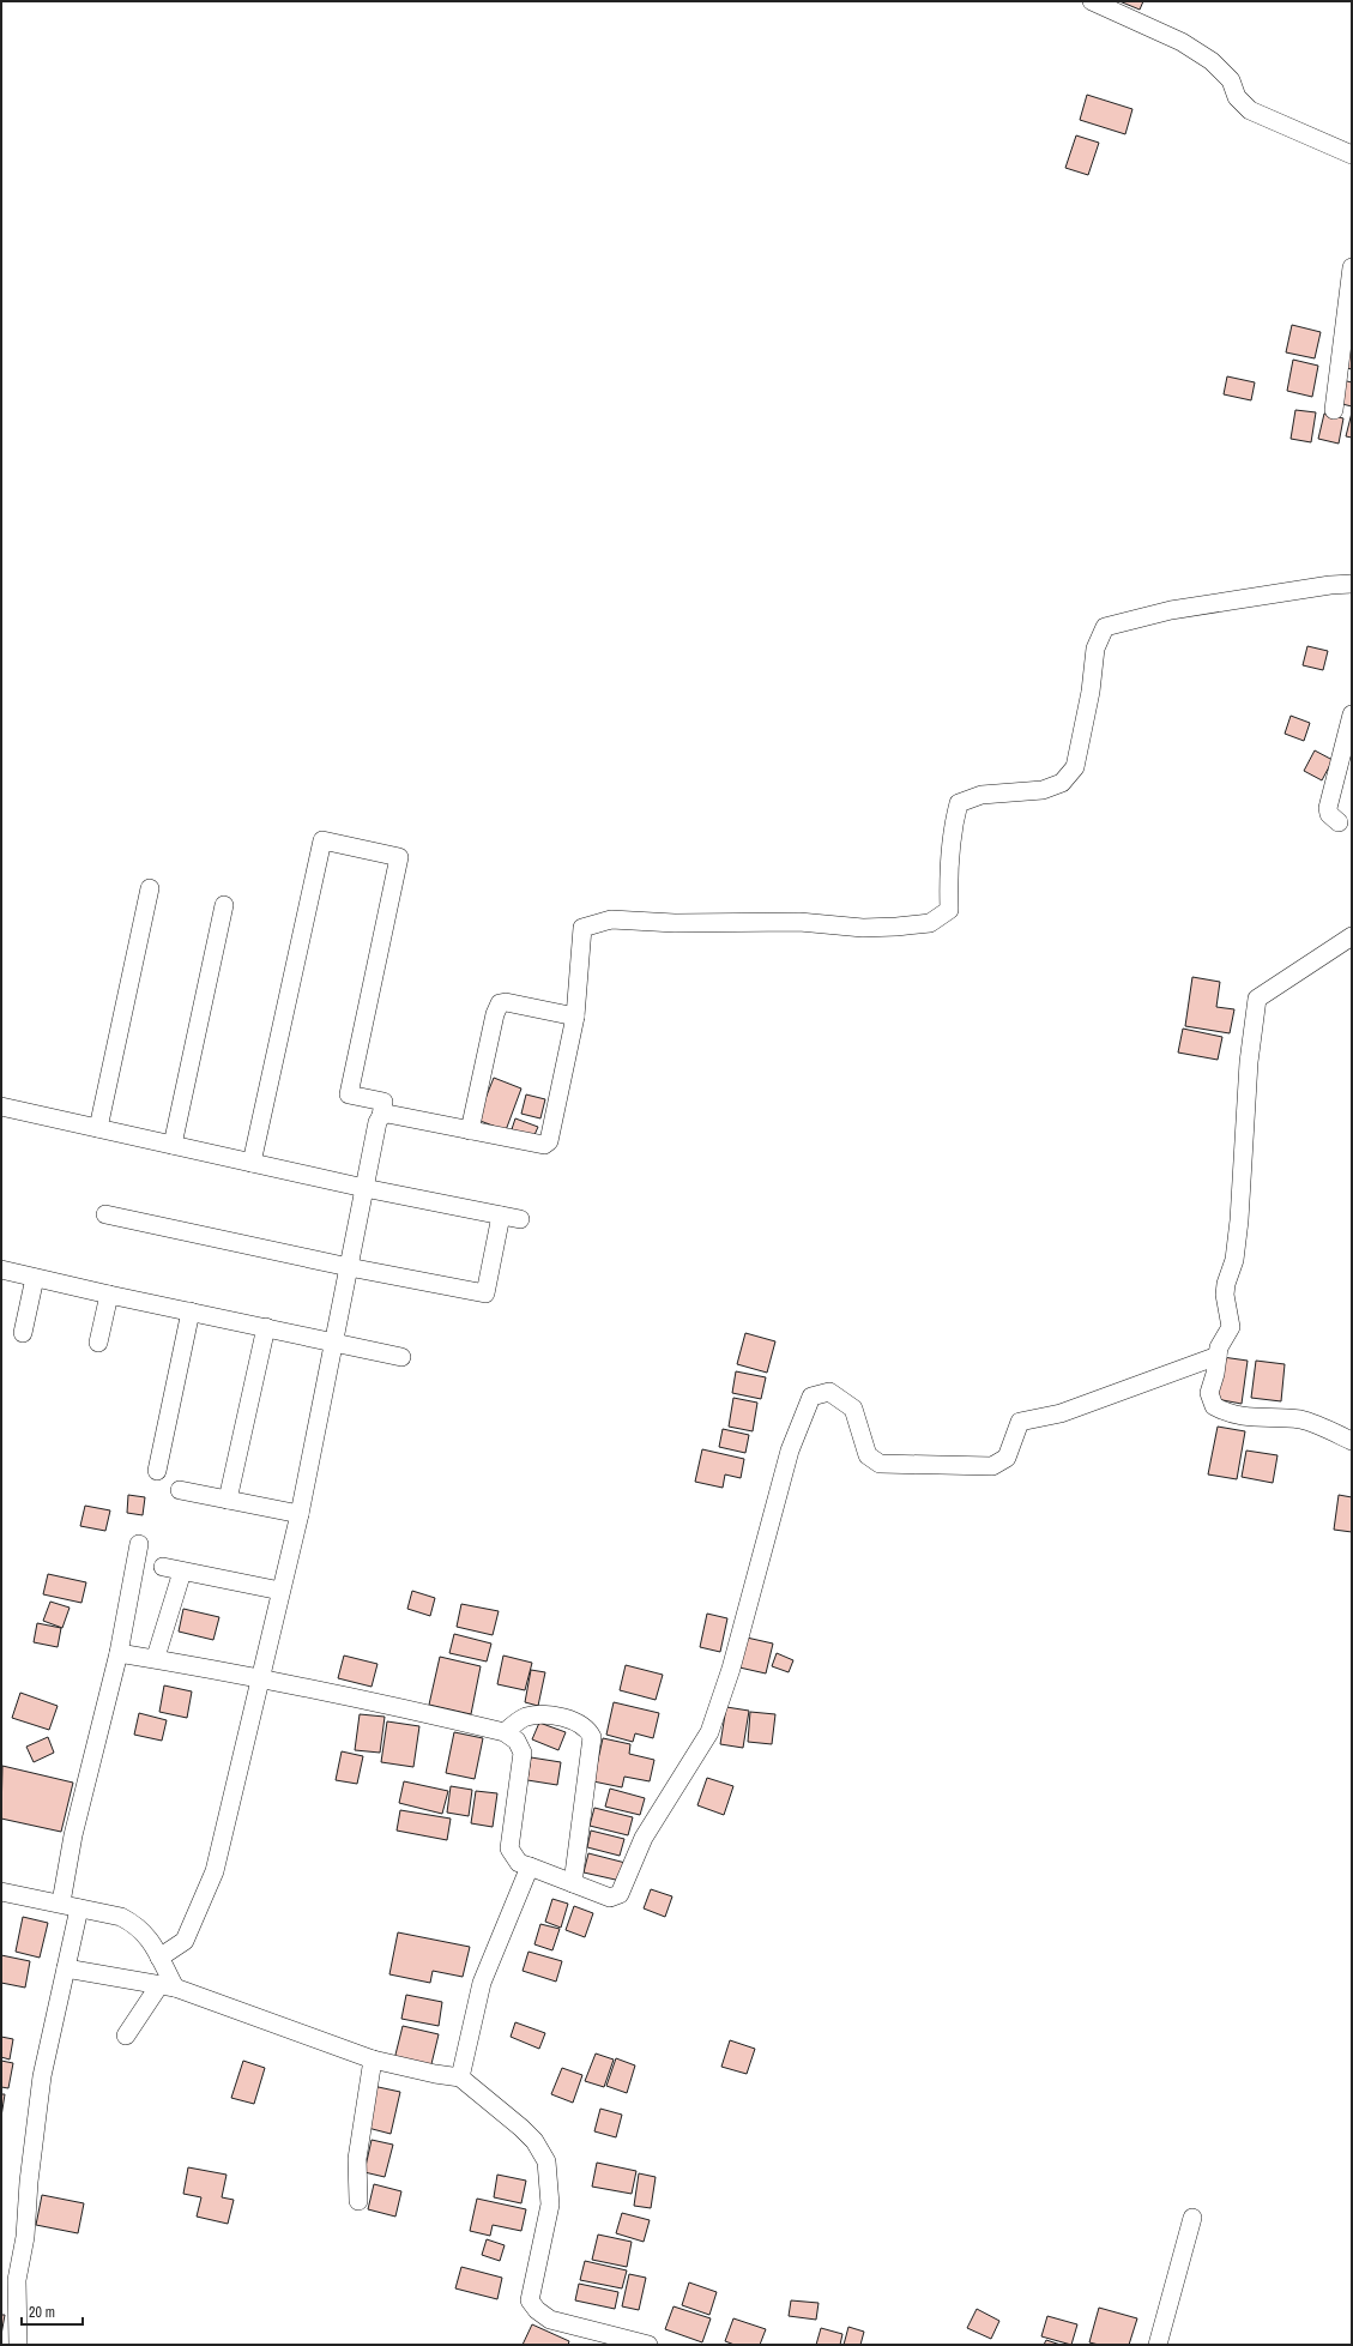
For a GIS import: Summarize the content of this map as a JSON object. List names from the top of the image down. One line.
{"scale_bar":"20 m"}
